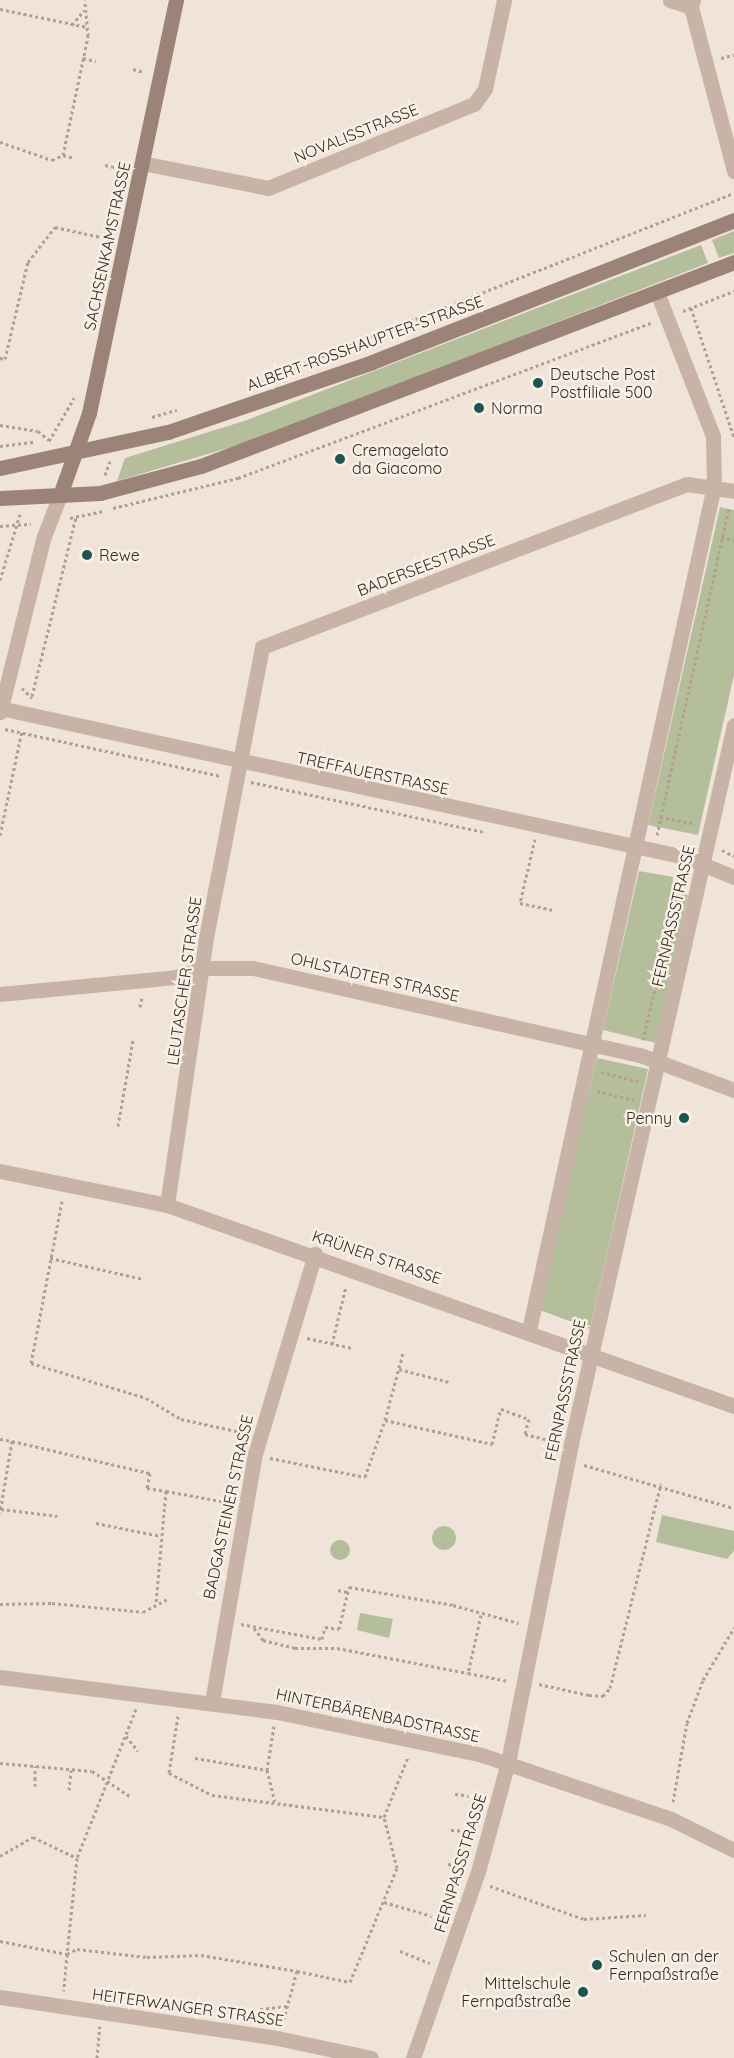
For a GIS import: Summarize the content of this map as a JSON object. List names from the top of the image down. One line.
{"streets":{"main road":["SACHSENKAMSTRASSE","ALBERT-ROSSHAUPTER-STRASSE"],"street":["NOVALISSTRASSE","BADERSEESTRASSE","TREFFAUERSTRASSE","FERNPASSSTRASSE","OHLSTADTER STRASSE","LEUTASCHER STRASSE","KRÜNER STRASSE","BADGASTEINER STRASSE","HINTERBÄRENBADSTRASSE","HEITERWANGER STRASSE"]},"crossings":[["NOVALISSTRASSE","SACHSENKAMSTRASSE"],["SACHSENKAMSTRASSE","ALBERT-ROSSHAUPTER-STRASSE"],["BADERSEESTRASSE","TREFFAUERSTRASSE"],["BADERSEESTRASSE","LEUTASCHER STRASSE"],["TREFFAUERSTRASSE","FERNPASSSTRASSE"],["TREFFAUERSTRASSE","LEUTASCHER STRASSE"],["FERNPASSSTRASSE","OHLSTADTER STRASSE"],["FERNPASSSTRASSE","KRÜNER STRASSE"],["FERNPASSSTRASSE","HINTERBÄRENBADSTRASSE"],["OHLSTADTER STRASSE","LEUTASCHER STRASSE"],["LEUTASCHER STRASSE","KRÜNER STRASSE"],["KRÜNER STRASSE","BADGASTEINER STRASSE"],["BADGASTEINER STRASSE","HINTERBÄRENBADSTRASSE"]],"places":["Deutsche Post Postfiliale 500","Norma","Cremagelato da Giacomo","Rewe","Penny","Schulen an der Fernpaßstraße","Mittelschule Fernpaßstraße"]}
